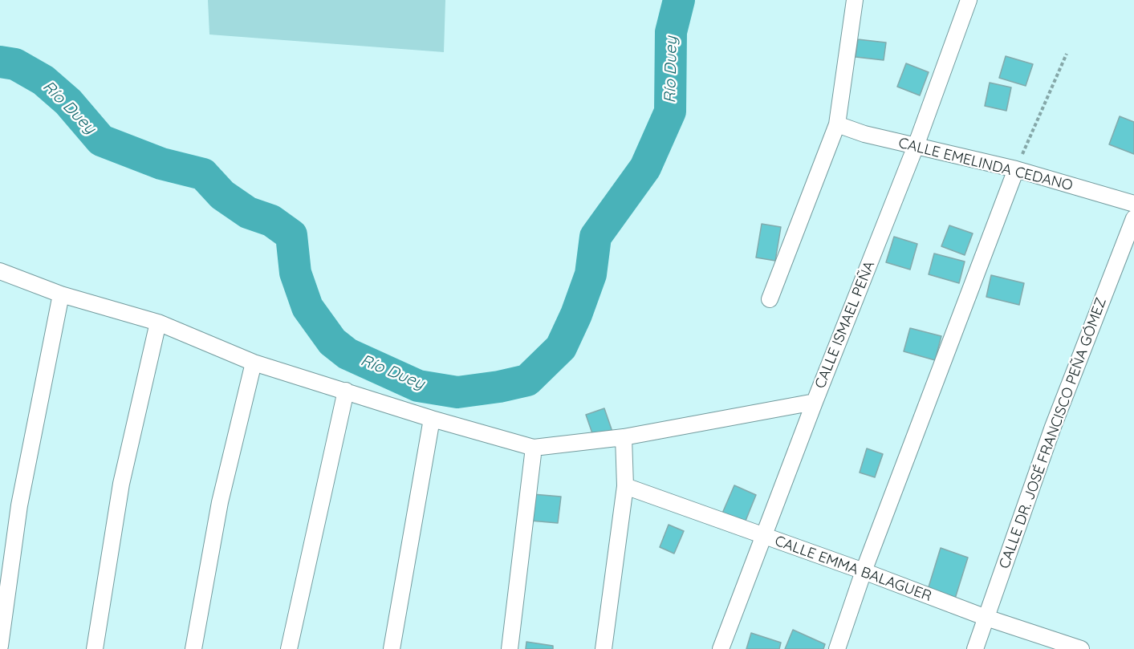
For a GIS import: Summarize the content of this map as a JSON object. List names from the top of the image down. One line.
{"streets":{"street":["CALLE EMELINDA CEDANO","CALLE ISMAEL PEÑA","CALLE DR. JOSÉ FRANCISCO PEÑA GÓMEZ","CALLE EMMA BALAGUER"]},"crossings":[["CALLE EMELINDA CEDANO","CALLE ISMAEL PEÑA"],["CALLE ISMAEL PEÑA","CALLE EMMA BALAGUER"],["CALLE DR. JOSÉ FRANCISCO PEÑA GÓMEZ","CALLE EMMA BALAGUER"]],"water":["Río Duey"]}
